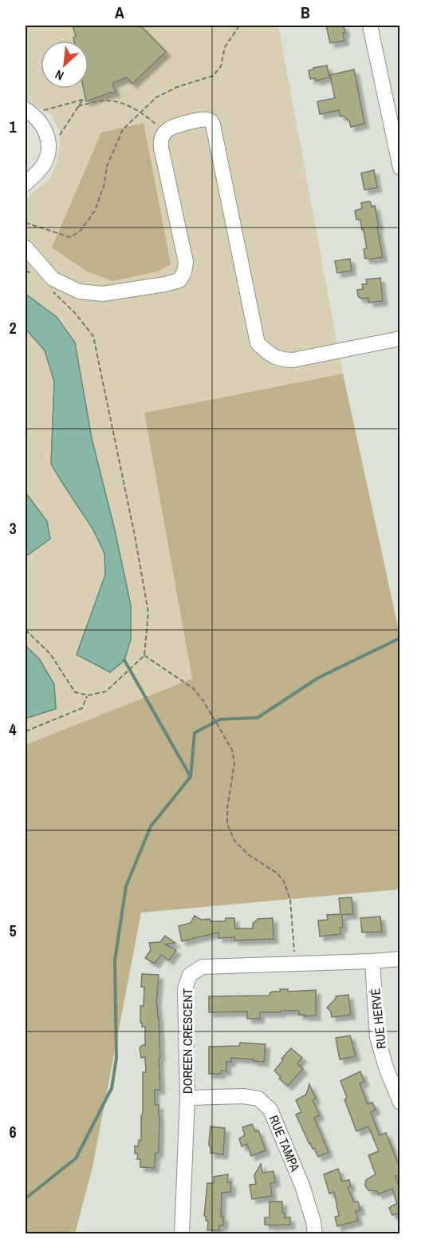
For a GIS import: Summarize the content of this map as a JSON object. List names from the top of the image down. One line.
{"streets":{"street":["RUE HERVÉ","DOREEN CRESCENT","RUE TAMPA"]},"crossings":[["RUE HERVÉ","DOREEN CRESCENT"],["DOREEN CRESCENT","RUE TAMPA"]],"north":"bottom left","grid":{"columns":["A","B"],"rows":["1","2","3","4","5","6"]}}
